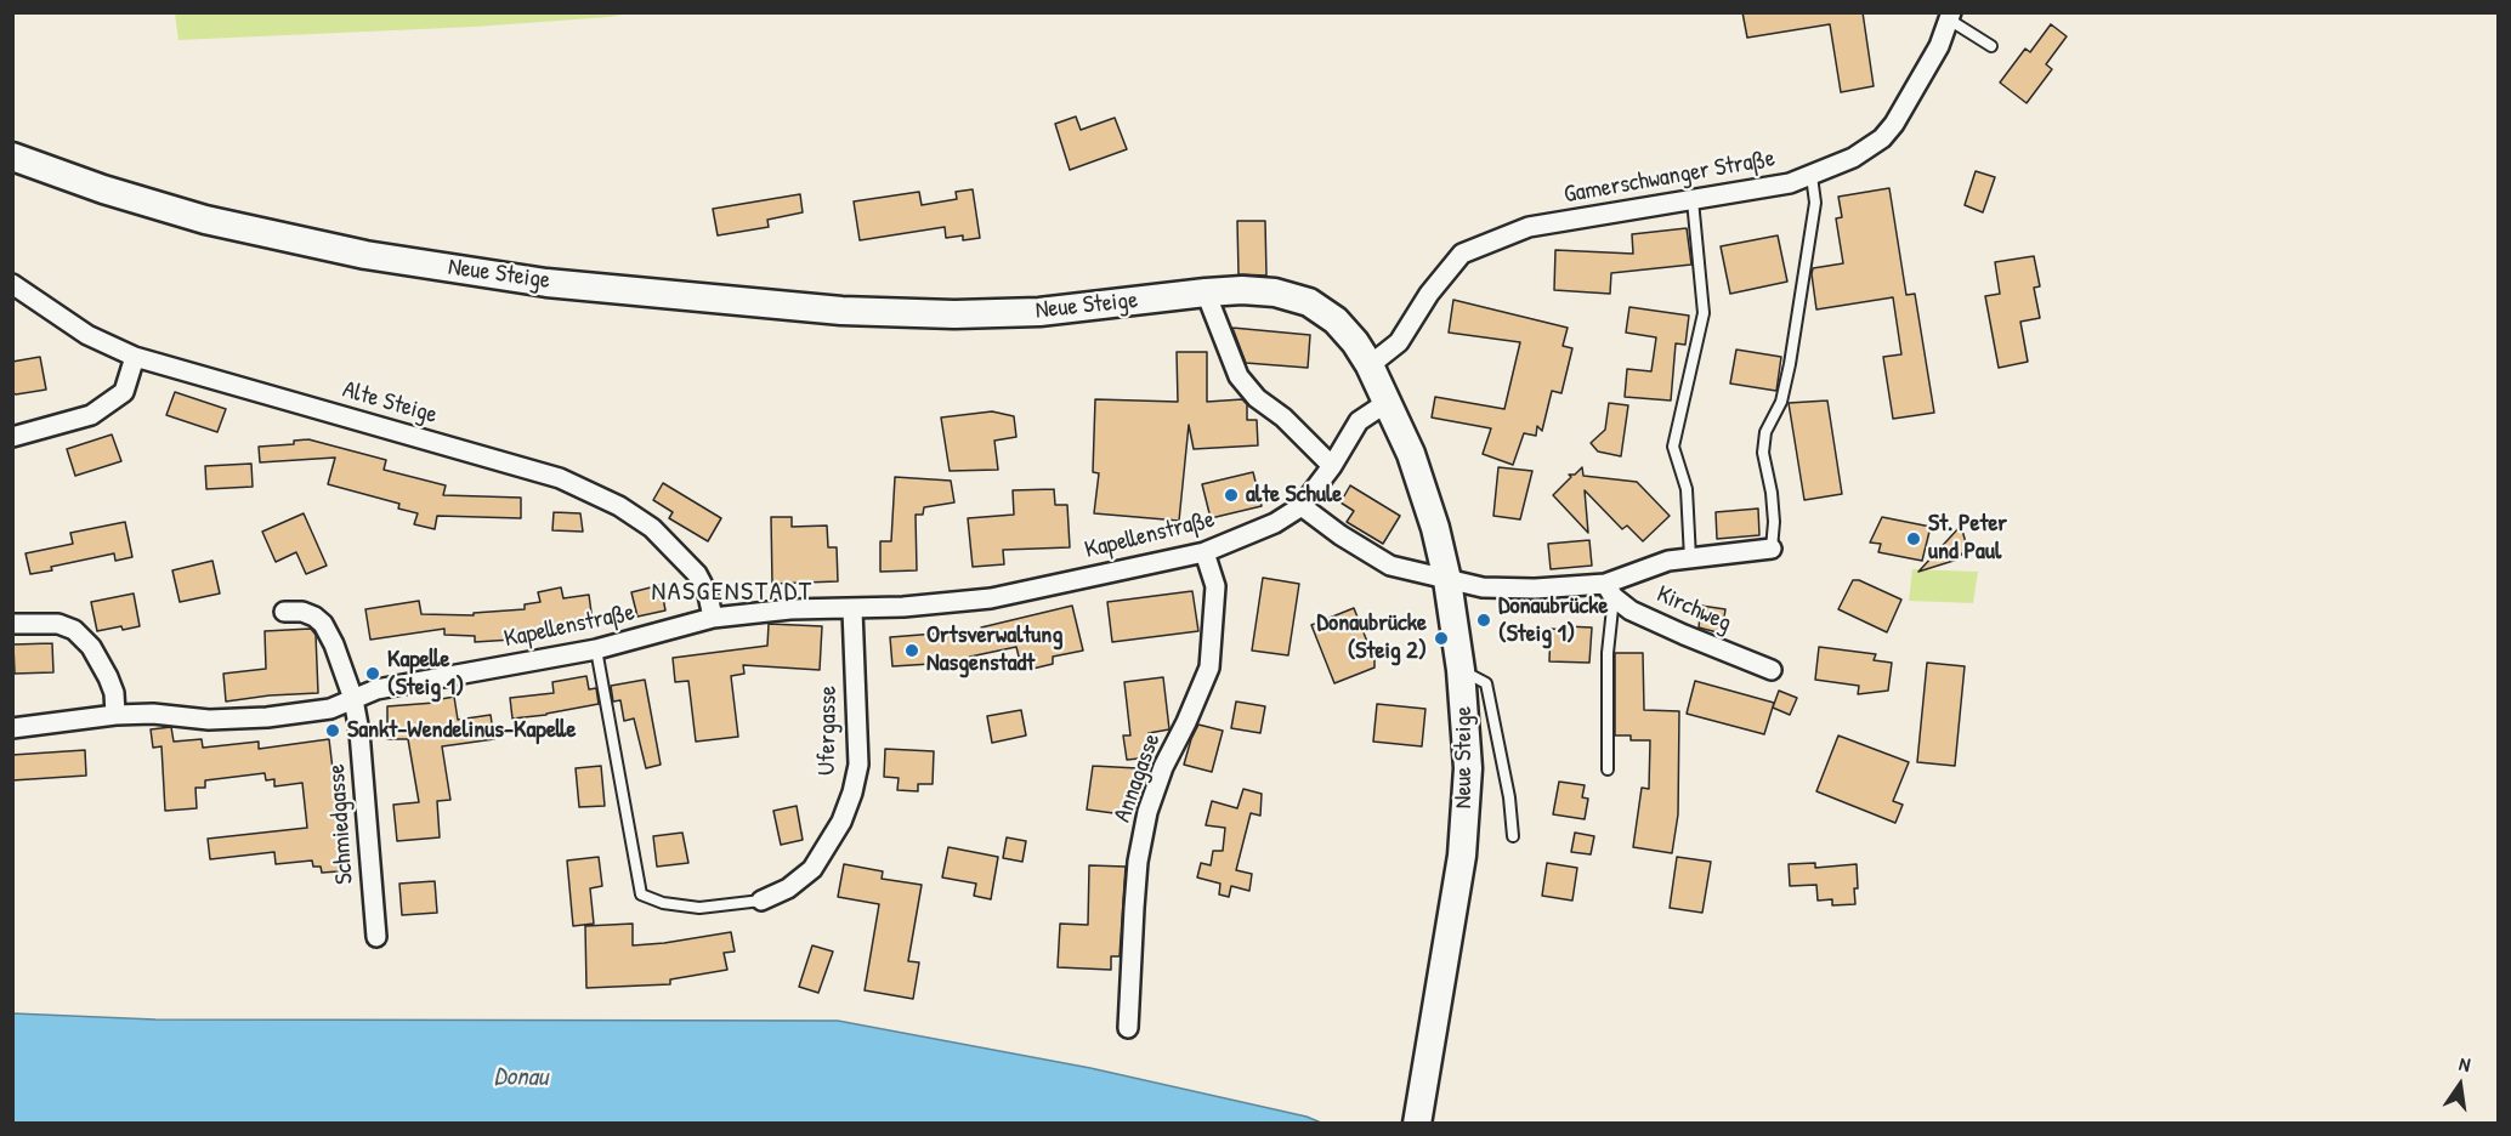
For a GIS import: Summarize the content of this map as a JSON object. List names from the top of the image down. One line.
{"streets":{"main road":["Neue Steige"],"street":["Gamerschwanger Straße","Alte Steige","Kapellenstraße","Kirchweg","Ufergasse","Annagasse","Schmiedgasse"]},"crossings":[["Gamerschwanger Straße","Neue Steige"],["Neue Steige","Kapellenstraße"],["Neue Steige","Kirchweg"],["Alte Steige","Kapellenstraße"],["Kapellenstraße","Ufergasse"],["Kapellenstraße","Annagasse"],["Kapellenstraße","Schmiedgasse"]],"districts":["NASGENSTADT"],"water":["Donau"],"places":["alte Schule","St. Peter und Paul","Donaubrücke (Steig 1)","Donaubrücke (Steig 2)","Ortsverwaltung Nasgenstadt","Kapelle (Steig 1)","Sankt-Wendelinus-Kapelle"],"north":"top"}
